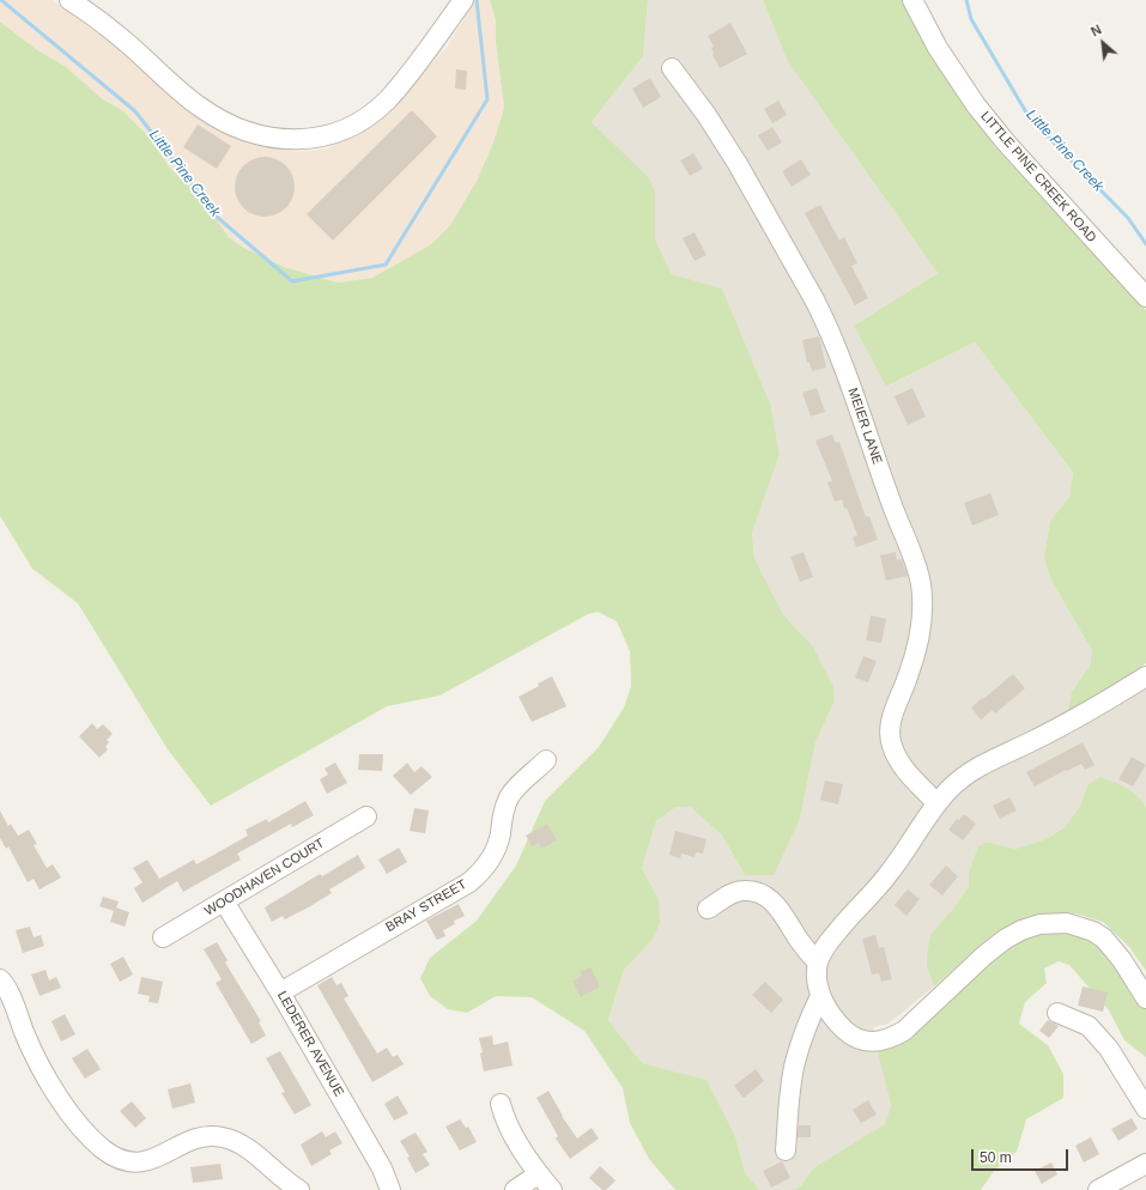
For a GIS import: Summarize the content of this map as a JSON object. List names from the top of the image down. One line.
{"streets":{"street":["LITTLE PINE CREEK ROAD","MEIER LANE","WOODHAVEN COURT","BRAY STREET","LEDERER AVENUE"]},"crossings":[["WOODHAVEN COURT","LEDERER AVENUE"],["BRAY STREET","LEDERER AVENUE"]],"water":["Little Pine Creek"],"scale_bar":"50 m","north":"top left"}
